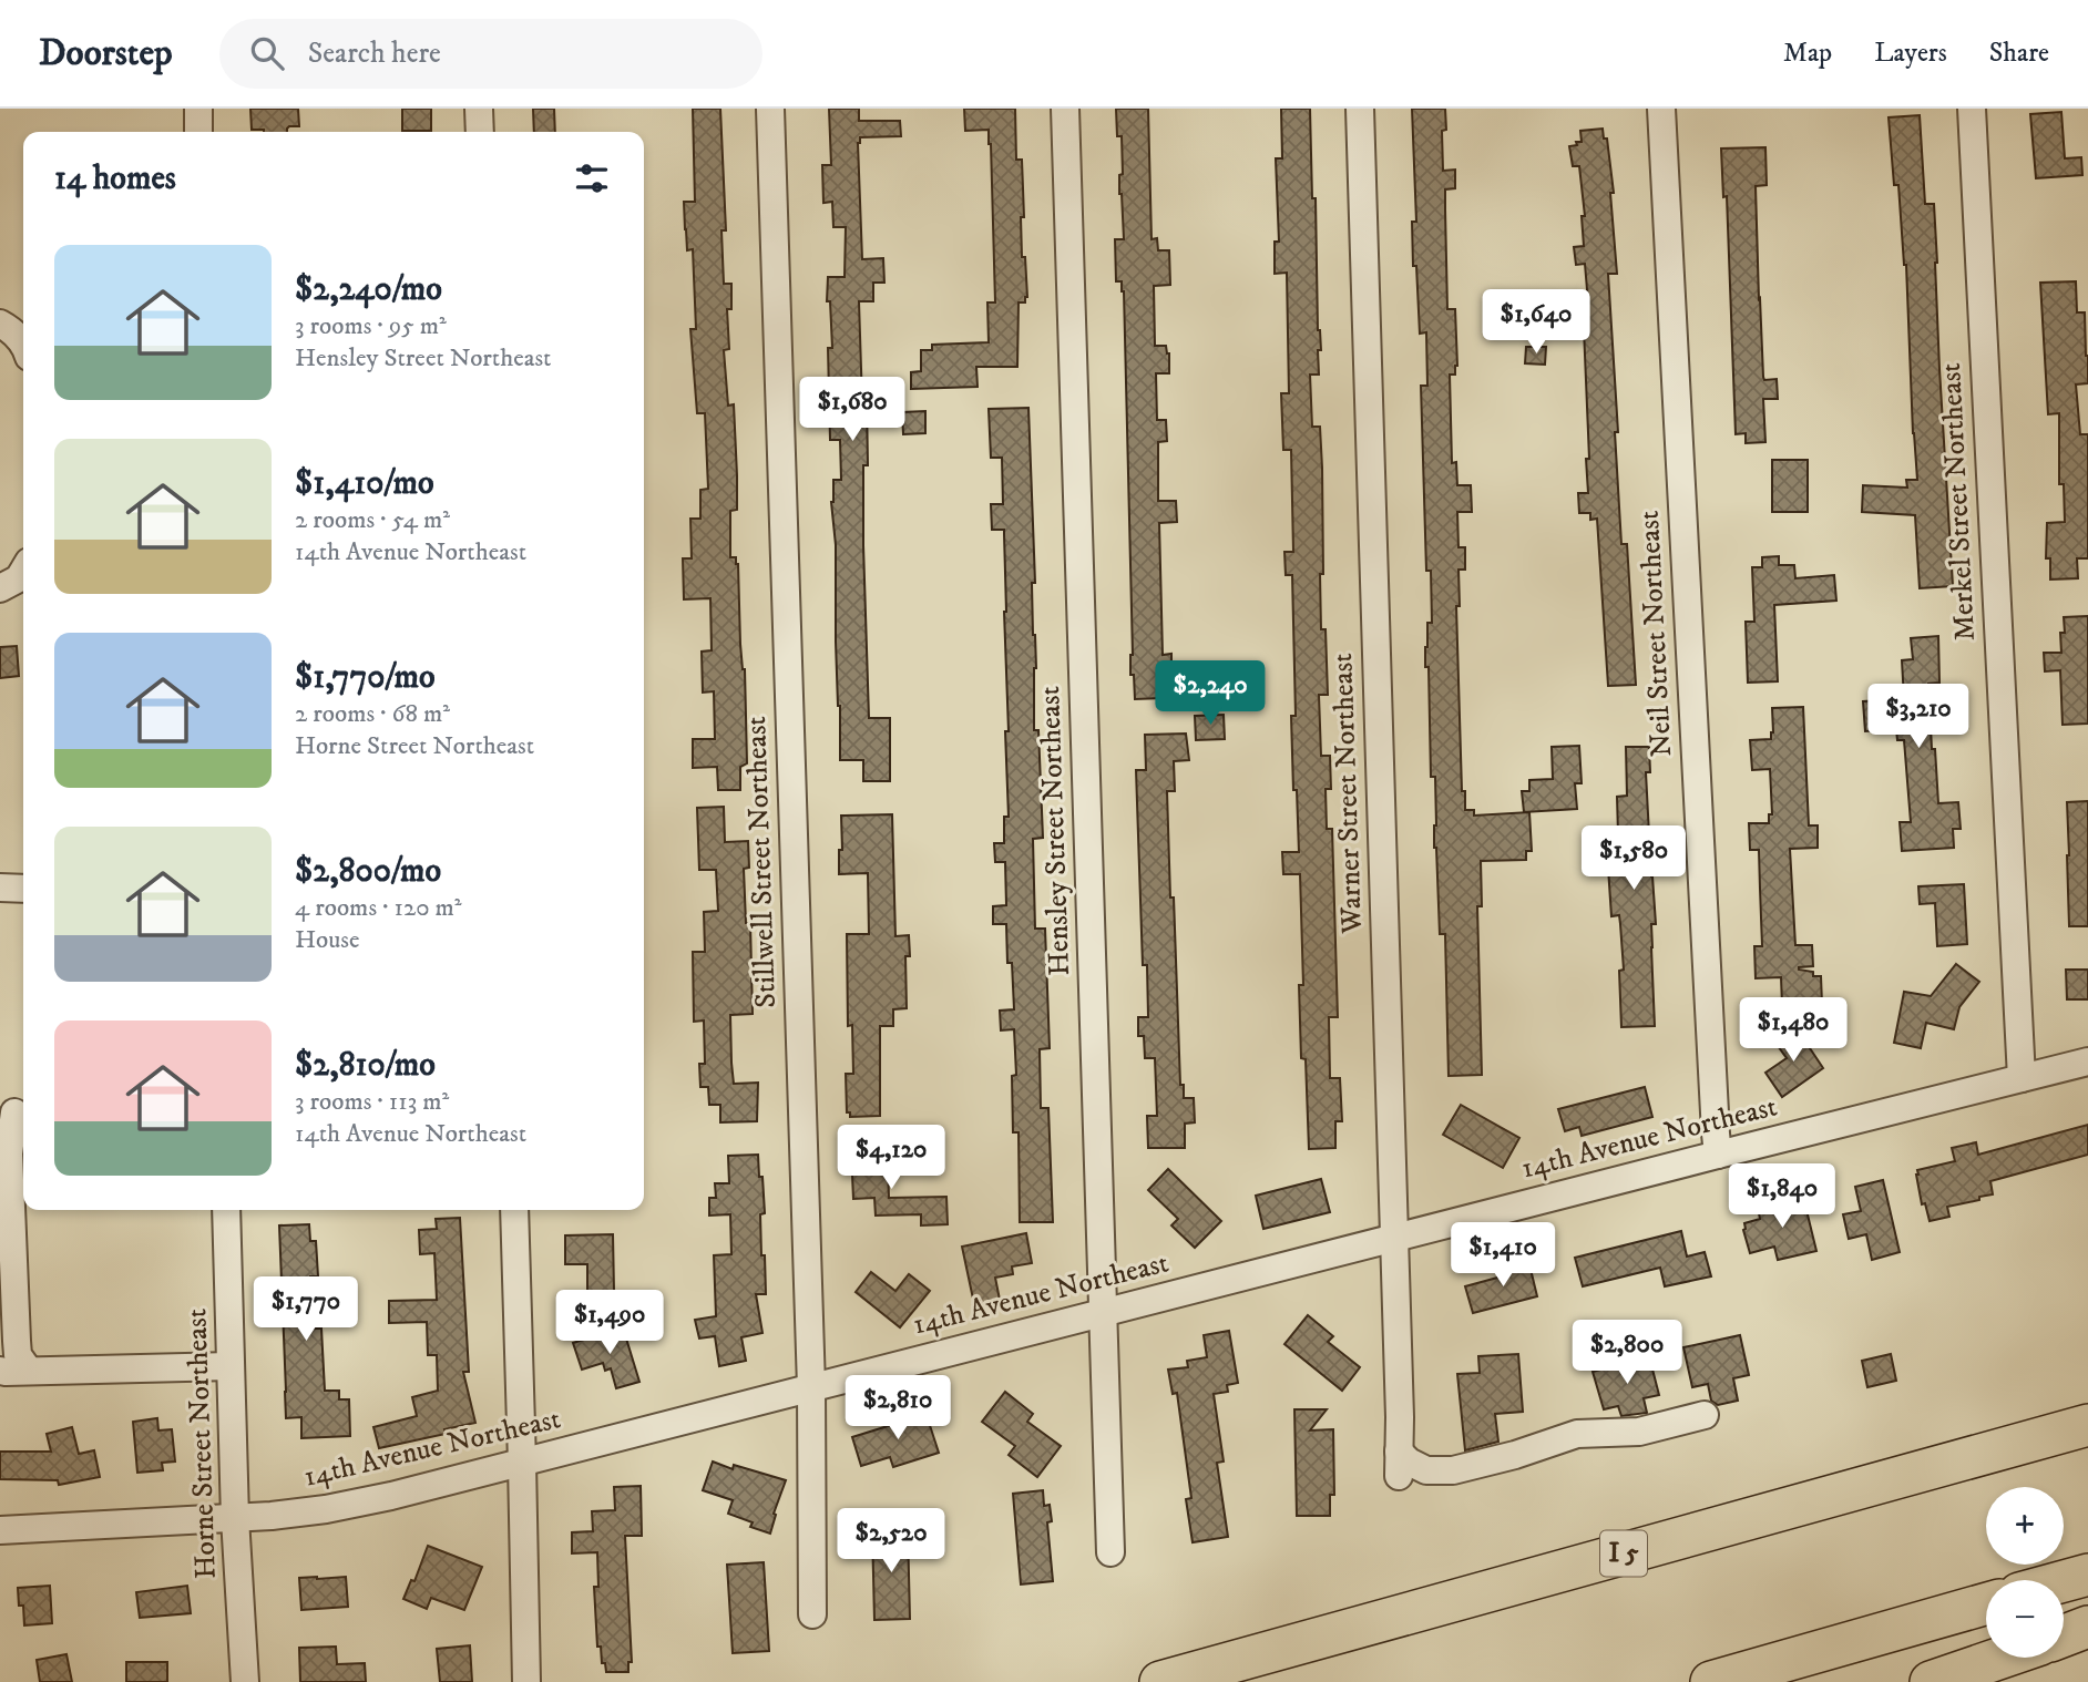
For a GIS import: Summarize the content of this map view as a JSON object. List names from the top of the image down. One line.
{"streets":{"highway":["I 5"],"street":["Merkel Street Northeast","Neil Street Northeast","Warner Street Northeast","Hensley Street Northeast","Stillwell Street Northeast","14th Avenue Northeast","Horne Street Northeast"]},"crossings":[["Merkel Street Northeast","14th Avenue Northeast"],["Neil Street Northeast","14th Avenue Northeast"],["Warner Street Northeast","14th Avenue Northeast"],["Hensley Street Northeast","14th Avenue Northeast"],["Stillwell Street Northeast","14th Avenue Northeast"],["14th Avenue Northeast","Horne Street Northeast"]],"page":{"header":"Doorstep","search":"Search here","nav":["Map","Layers","Share"],"heading":"14 homes","list":[{"name":"$2,240/mo","note":"3 rooms · 95 m² · Hensley Street Northeast"},{"name":"$1,410/mo","note":"2 rooms · 54 m² · 14th Avenue Northeast"},{"name":"$1,770/mo","note":"2 rooms · 68 m² · Horne Street Northeast"},{"name":"$2,800/mo","note":"4 rooms · 120 m² · House"},{"name":"$2,810/mo","note":"3 rooms · 113 m² · 14th Avenue Northeast"}],"price":["$1,640","$1,680","$2,240","$3,210","$1,580","$1,480","$4,120","$1,840","$1,410","$1,770","$1,490","$2,800","$2,810","$2,520"],"map_buttons":["+","−"]}}
